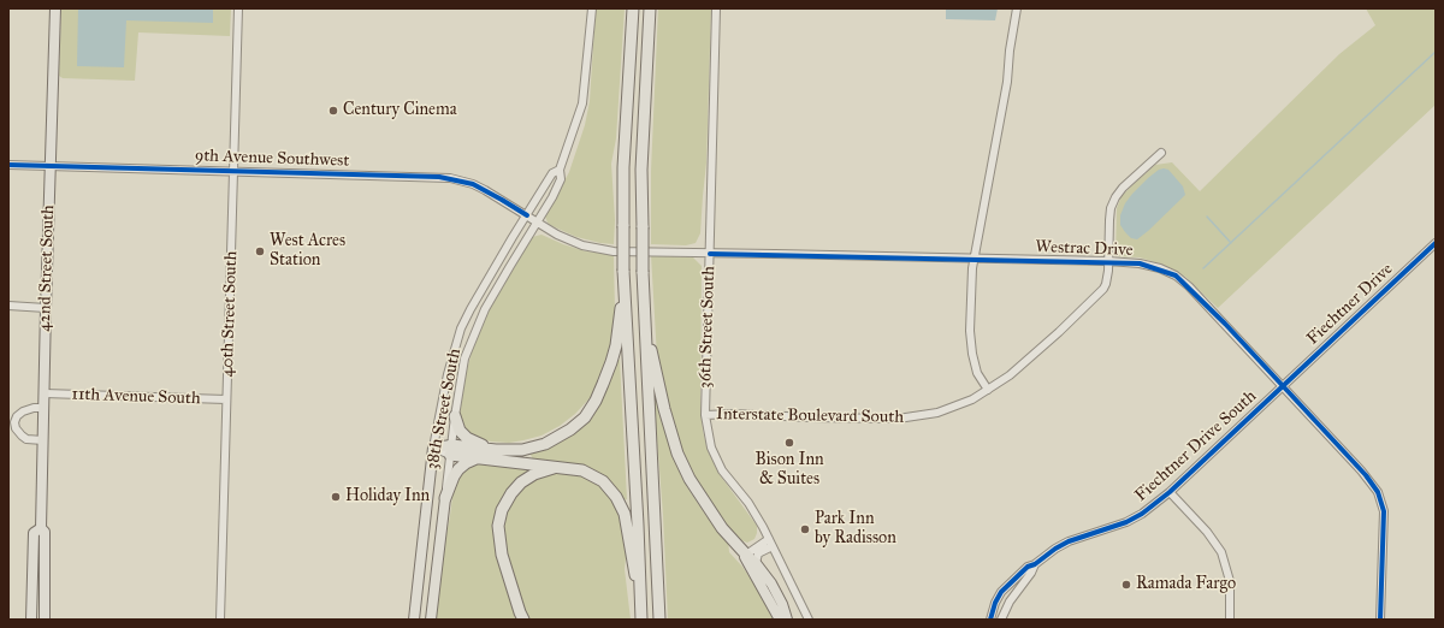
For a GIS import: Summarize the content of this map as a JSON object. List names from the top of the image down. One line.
{"streets":{"main road":["42nd Street South","38th Street South"],"street":["9th Avenue Southwest","Westrac Drive","Fiechtner Drive","40th Street South","36th Street South","11th Avenue South","Interstate Boulevard South","Fiechtner Drive South"]},"crossings":[["9th Avenue Southwest","Westrac Drive"],["9th Avenue Southwest","42nd Street South"],["9th Avenue Southwest","40th Street South"],["9th Avenue Southwest","38th Street South"],["Westrac Drive","Fiechtner Drive"],["Westrac Drive","36th Street South"],["Westrac Drive","38th Street South"],["Westrac Drive","Interstate Boulevard South"],["Westrac Drive","Fiechtner Drive South"],["42nd Street South","11th Avenue South"],["Fiechtner Drive","Fiechtner Drive South"],["40th Street South","11th Avenue South"],["36th Street South","Interstate Boulevard South"]],"places":["Century Cinema","West Acres Station","Bison Inn & Suites","Holiday Inn","Park Inn by Radisson","Ramada Fargo"]}
